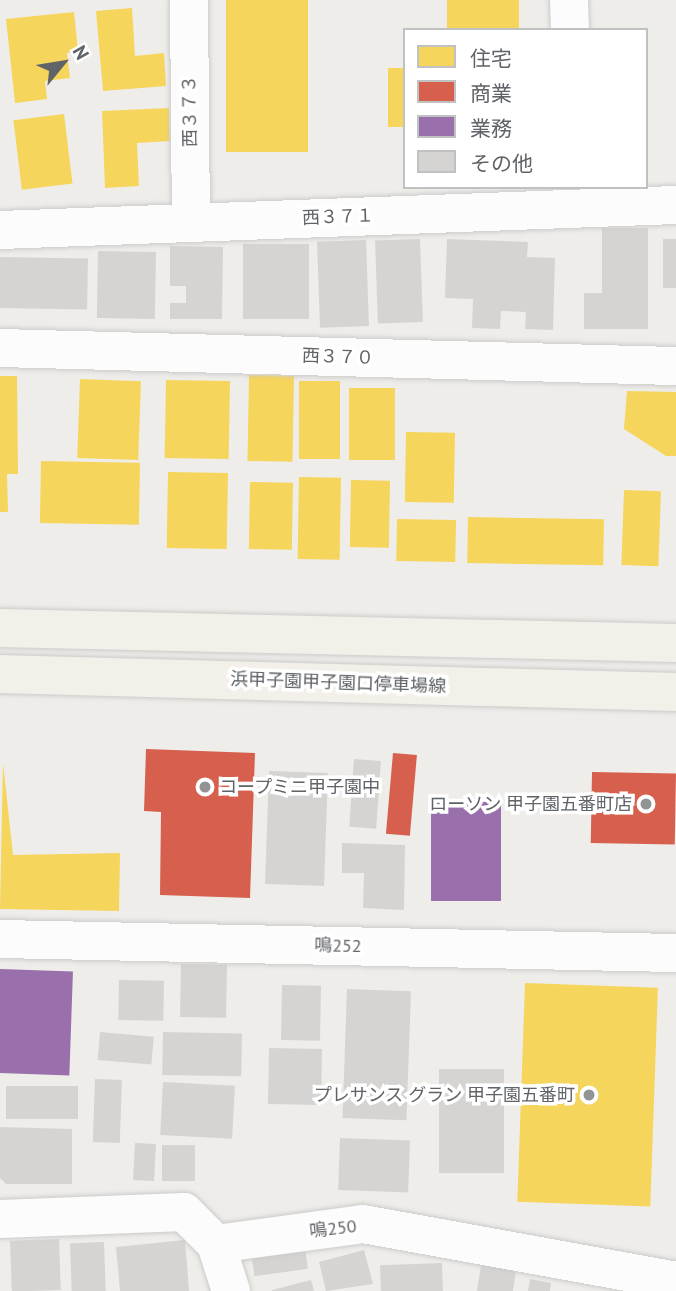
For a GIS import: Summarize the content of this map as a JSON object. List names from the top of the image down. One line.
{"streets":{"main road":["浜甲子園甲子園口停車場線"],"street":["西３７３","西３７１","西３７０","鳴252","鳴250"]},"crossings":[["西３７３","西３７１"]],"places":["コープミニ甲子園中","ローソン 甲子園五番町店","プレサンス グラン 甲子園五番町"],"legend":["住宅","商業","業務","その他"],"north":"top right"}
